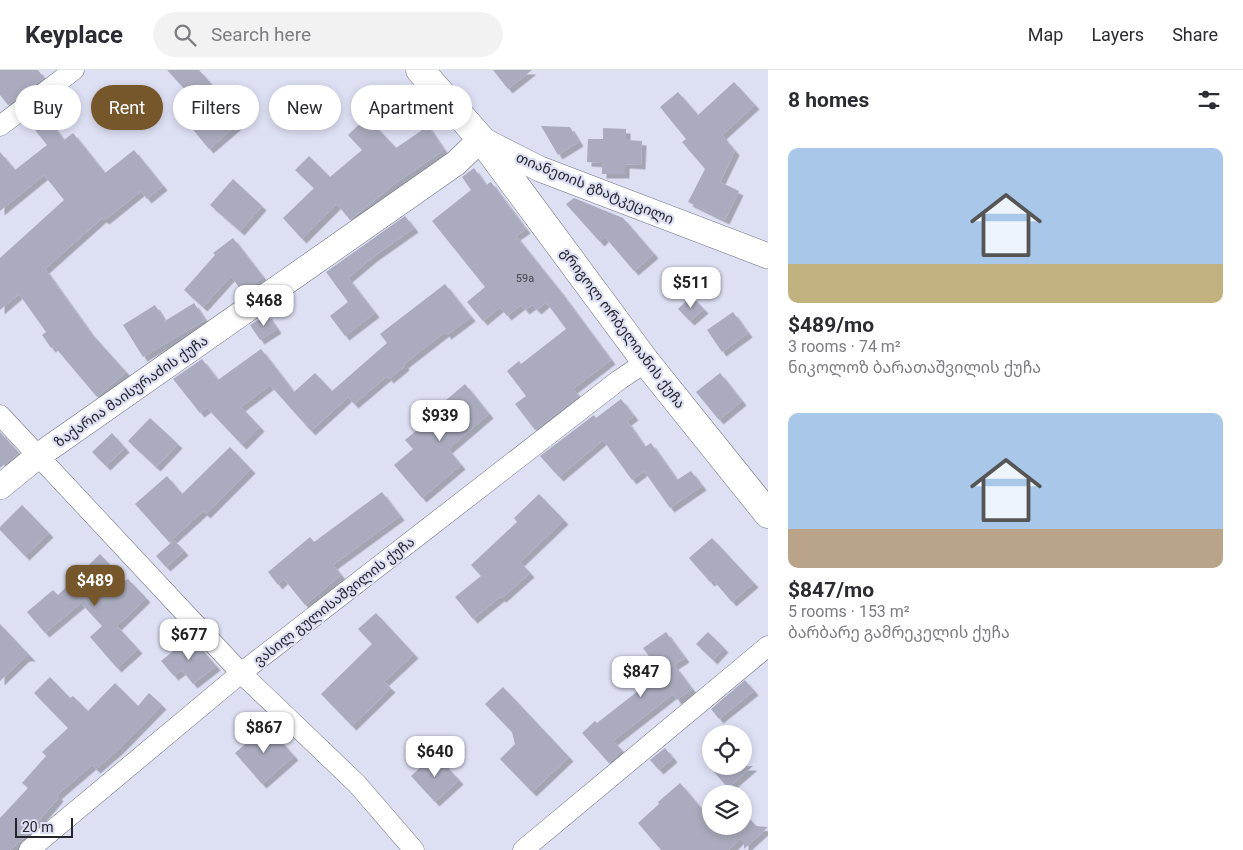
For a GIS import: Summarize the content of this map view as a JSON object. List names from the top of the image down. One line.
{"streets":{"main road":["თიანეთის გზატკეცილი","გრიგოლ ორბელიანის ქუჩა"],"street":["ზაქარია მაისურაძის ქუჩა","ვასილ გულისაშვილის ქუჩა"]},"crossings":[["თიანეთის გზატკეცილი","გრიგოლ ორბელიანის ქუჩა"],["თიანეთის გზატკეცილი","ზაქარია მაისურაძის ქუჩა"],["გრიგოლ ორბელიანის ქუჩა","ზაქარია მაისურაძის ქუჩა"],["გრიგოლ ორბელიანის ქუჩა","ვასილ გულისაშვილის ქუჩა"]],"house_numbers":["59a"],"scale_bar":"20 m","page":{"header":"Keyplace","search":"Search here","nav":["Map","Layers","Share"],"heading":"8 homes","chip":["Buy","Rent","Filters","New","Apartment"],"list":[{"name":"$489/mo","note":"3 rooms · 74 m² · ნიკოლოზ ბარათაშვილის ქუჩა"},{"name":"$847/mo","note":"5 rooms · 153 m² · ბარბარე გამრეკელის ქუჩა"}],"price":["$511","$468","$939","$489","$677","$847","$867","$640"],"scale":"20 m"}}
